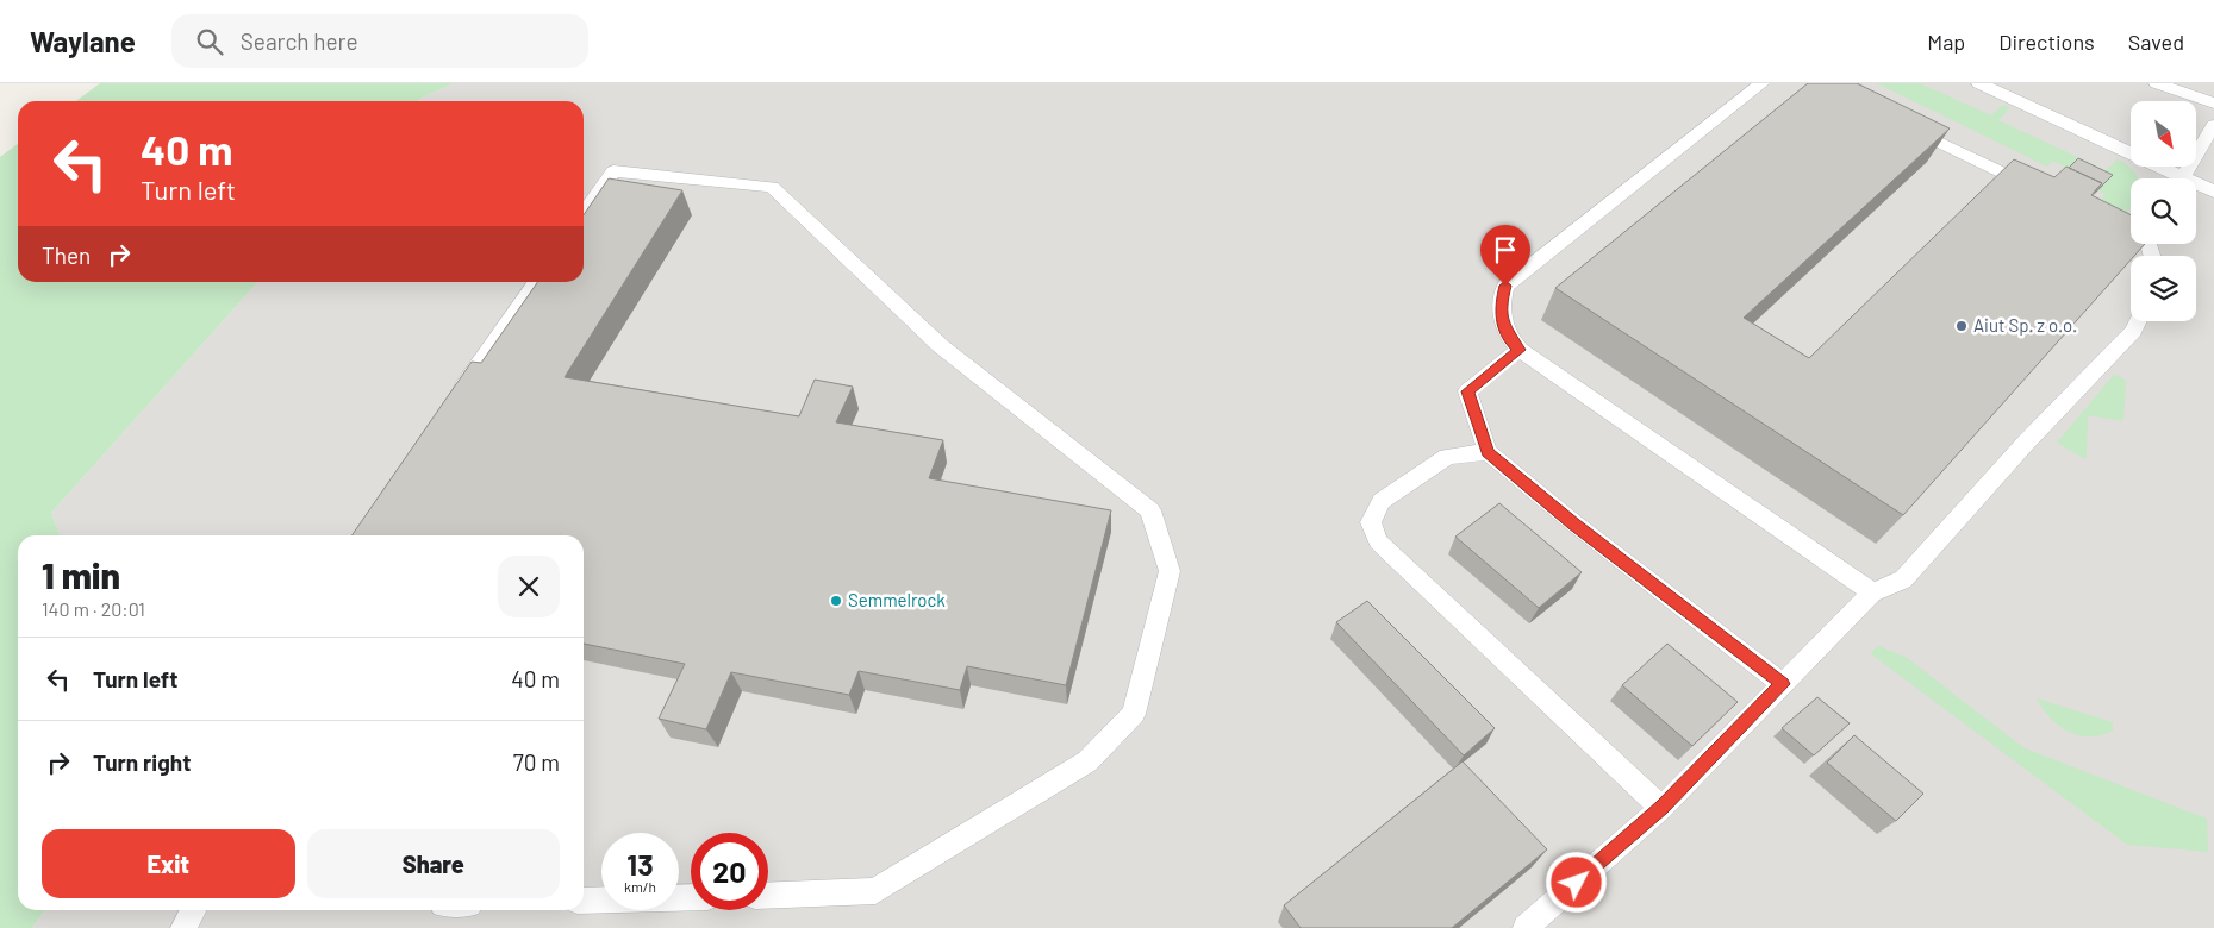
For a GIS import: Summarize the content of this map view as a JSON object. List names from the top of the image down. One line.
{"places":["Aiut Sp. z o.o.","Semmelrock"],"north":"bottom right","page":{"header":"Waylane","search":"Search here","nav":["Map","Directions","Saved"],"turn":["40 m","Turn left"],"then":"Then","heading":["1 min","140 m · 20:01"],"list":[{"name":"Turn left","value":"40 m"},{"name":"Turn right","value":"70 m"}],"buttons":["Exit","Share"],"speed":"13 km/h","limit":"20"}}
